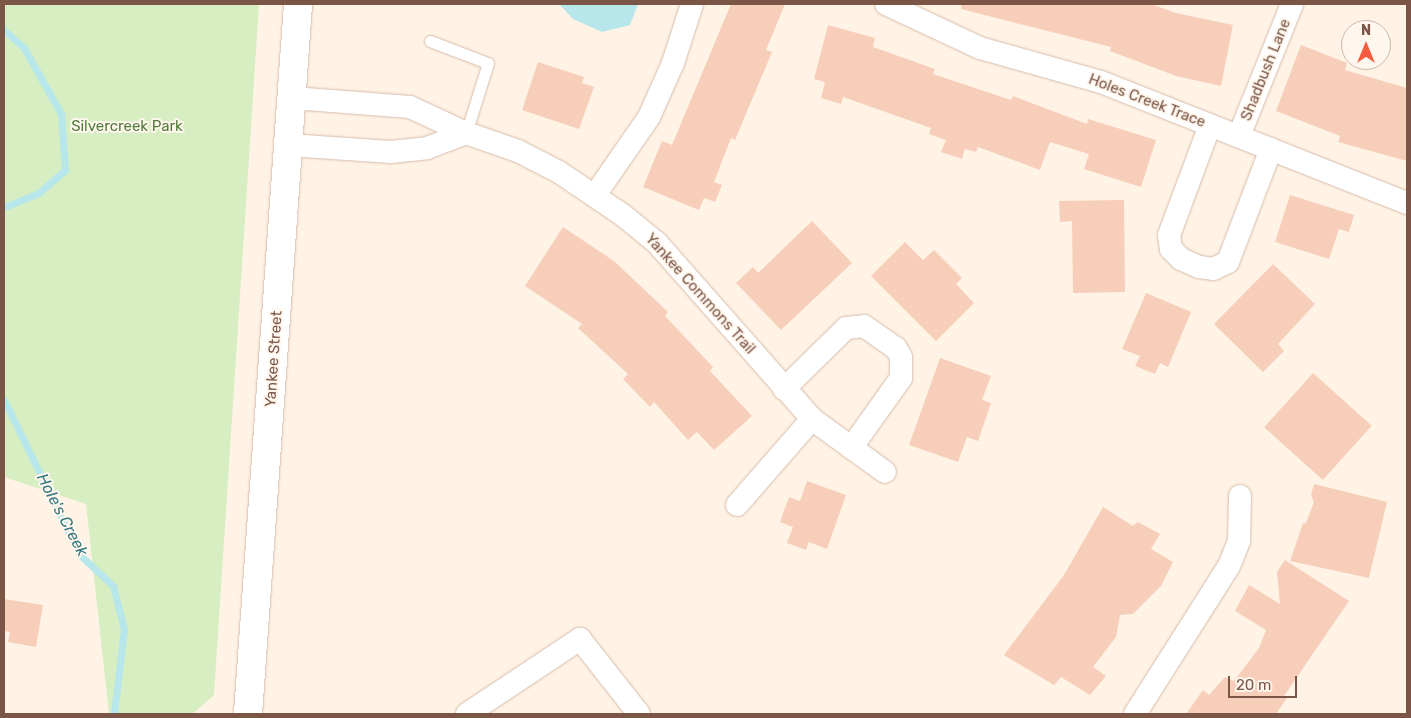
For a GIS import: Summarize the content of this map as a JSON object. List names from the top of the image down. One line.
{"streets":{"street":["Shadbush Lane","Holes Creek Trace","Yankee Commons Trail","Yankee Street"]},"crossings":[["Shadbush Lane","Holes Creek Trace"],["Yankee Commons Trail","Yankee Street"]],"water":["Hole's Creek"],"parks":["Silvercreek Park"],"scale_bar":"20 m","north":"top"}
